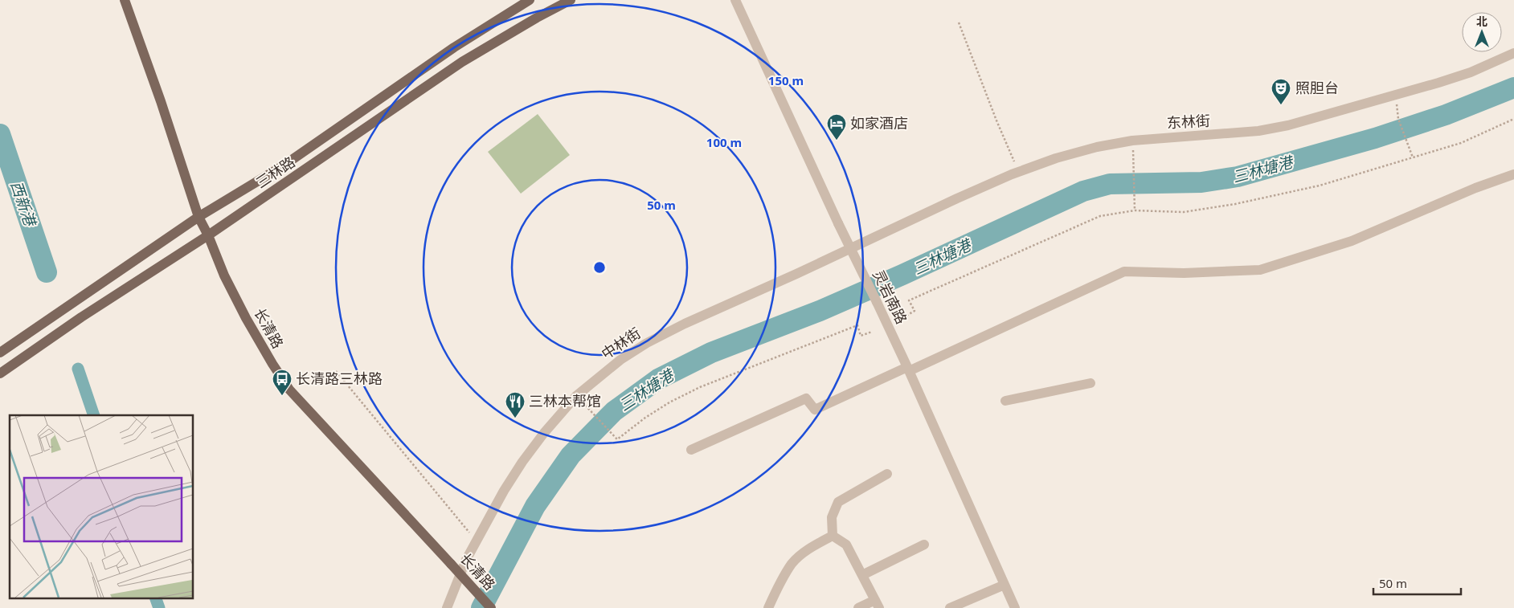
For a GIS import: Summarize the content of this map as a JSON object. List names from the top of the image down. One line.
{"streets":{"main road":["三林路","长清路"],"street":["东林街","灵岩南路","中林街"]},"crossings":[["东林街","中林街"],["三林路","长清路"]],"water":["三林塘港","西新港"],"places":{"theatre":["照胆台"],"hotel":["如家酒店"],"bus stop":["长清路三林路"],"restaurant":["三林本帮馆"]},"scale_bar":"50 m","north":"top","rings":["150 m","100 m","50 m"]}
